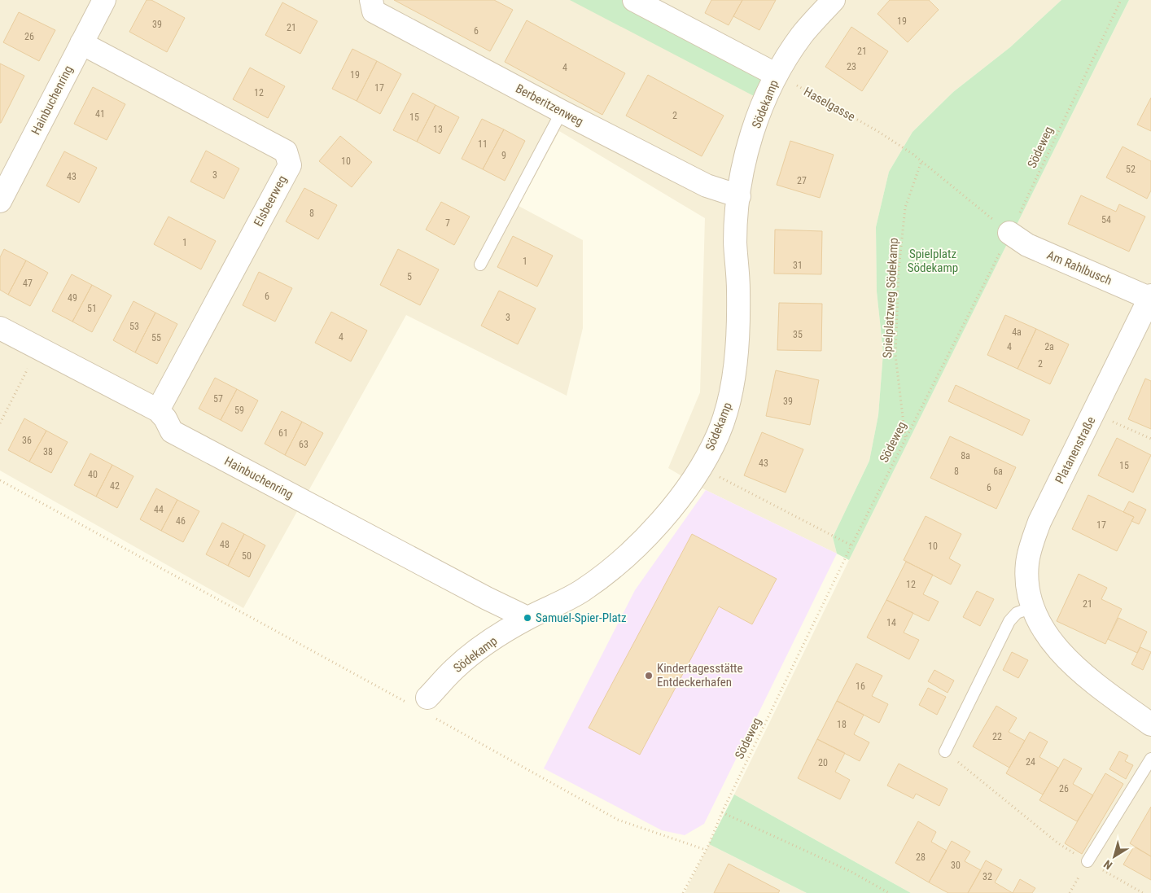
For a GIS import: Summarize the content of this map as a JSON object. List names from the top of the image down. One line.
{"streets":{"street":["Hainbuchenring","Södekamp","Berberitzenweg","Elsbeerweg","Am Rahlbusch","Platanenstraße"],"path":["Haselgasse","Södeweg","Spielplatzweg Södekamp"]},"crossings":[["Hainbuchenring","Södekamp"],["Hainbuchenring","Elsbeerweg"],["Södekamp","Haselgasse"],["Södekamp","Berberitzenweg"],["Haselgasse","Södeweg"],["Haselgasse","Am Rahlbusch"],["Haselgasse","Spielplatzweg Södekamp"],["Södeweg","Am Rahlbusch"],["Södeweg","Spielplatzweg Södekamp"],["Am Rahlbusch","Platanenstraße"]],"parks":["Spielplatz Södekamp"],"places":["Samuel-Spier-Platz","Kindertagesstätte Entdeckerhafen"],"house_numbers":["19","39","21","6","26","21","23","4","19","17","12","41","2","15","13","11","9","10","52","3","43","27","8","54","7","1","1","31","5","47","6","49","51","3","53","4a","35","4","55","4","2a","2","57","39","59","61","36","63","38","8a","43","15","8","6a","40","42","6","44","46","17","48","10","50","12","21","14","16","18","22","24","20","26","28","30","32"],"north":"bottom left"}
